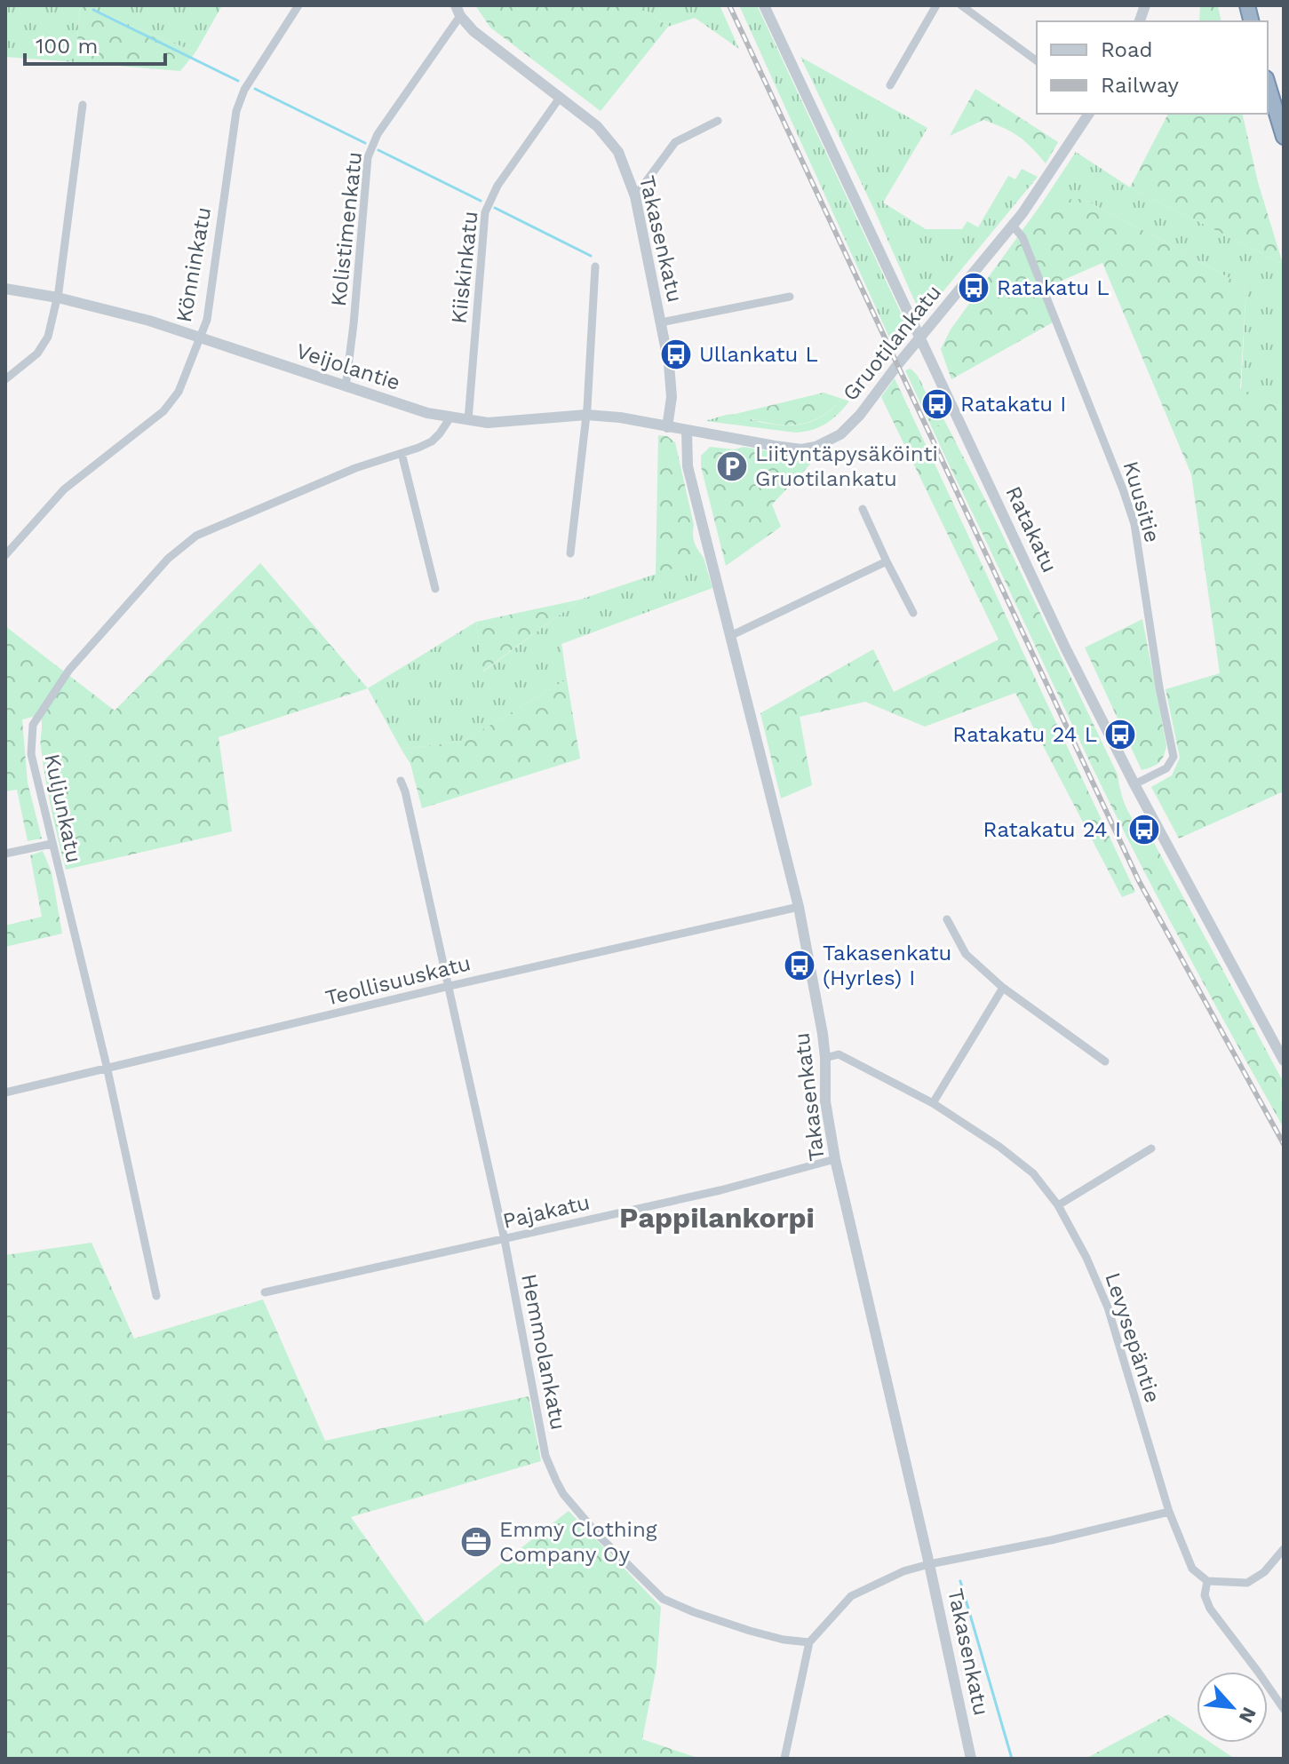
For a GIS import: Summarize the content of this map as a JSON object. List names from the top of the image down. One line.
{"streets":{"street":["Kolistimenkatu","Takasenkatu","Könninkatu","Kiiskinkatu","Gruotilankatu","Veijolantie","Kuusitie","Ratakatu","Kuljunkatu","Teollisuuskatu","Pajakatu","Levysepäntie","Hemmolankatu"]},"crossings":[["Kolistimenkatu","Takasenkatu"],["Kolistimenkatu","Veijolantie"],["Takasenkatu","Kiiskinkatu"],["Takasenkatu","Gruotilankatu"],["Takasenkatu","Veijolantie"],["Takasenkatu","Teollisuuskatu"],["Takasenkatu","Pajakatu"],["Takasenkatu","Levysepäntie"],["Könninkatu","Veijolantie"],["Kiiskinkatu","Veijolantie"],["Gruotilankatu","Veijolantie"],["Gruotilankatu","Kuusitie"],["Gruotilankatu","Ratakatu"],["Veijolantie","Kuljunkatu"],["Kuusitie","Ratakatu"],["Kuljunkatu","Teollisuuskatu"],["Teollisuuskatu","Hemmolankatu"],["Pajakatu","Hemmolankatu"]],"districts":["Pappilankorpi"],"places":{"bus stop":["Ratakatu L","Ullankatu L","Ratakatu I","Ratakatu 24 L","Ratakatu 24 I","Takasenkatu (Hyrles) I"],"parking":["Liityntäpysäköinti Gruotilankatu"],"office":["Emmy Clothing Company Oy"]},"legend":["Road","Railway"],"scale_bar":"100 m","north":"bottom right"}
